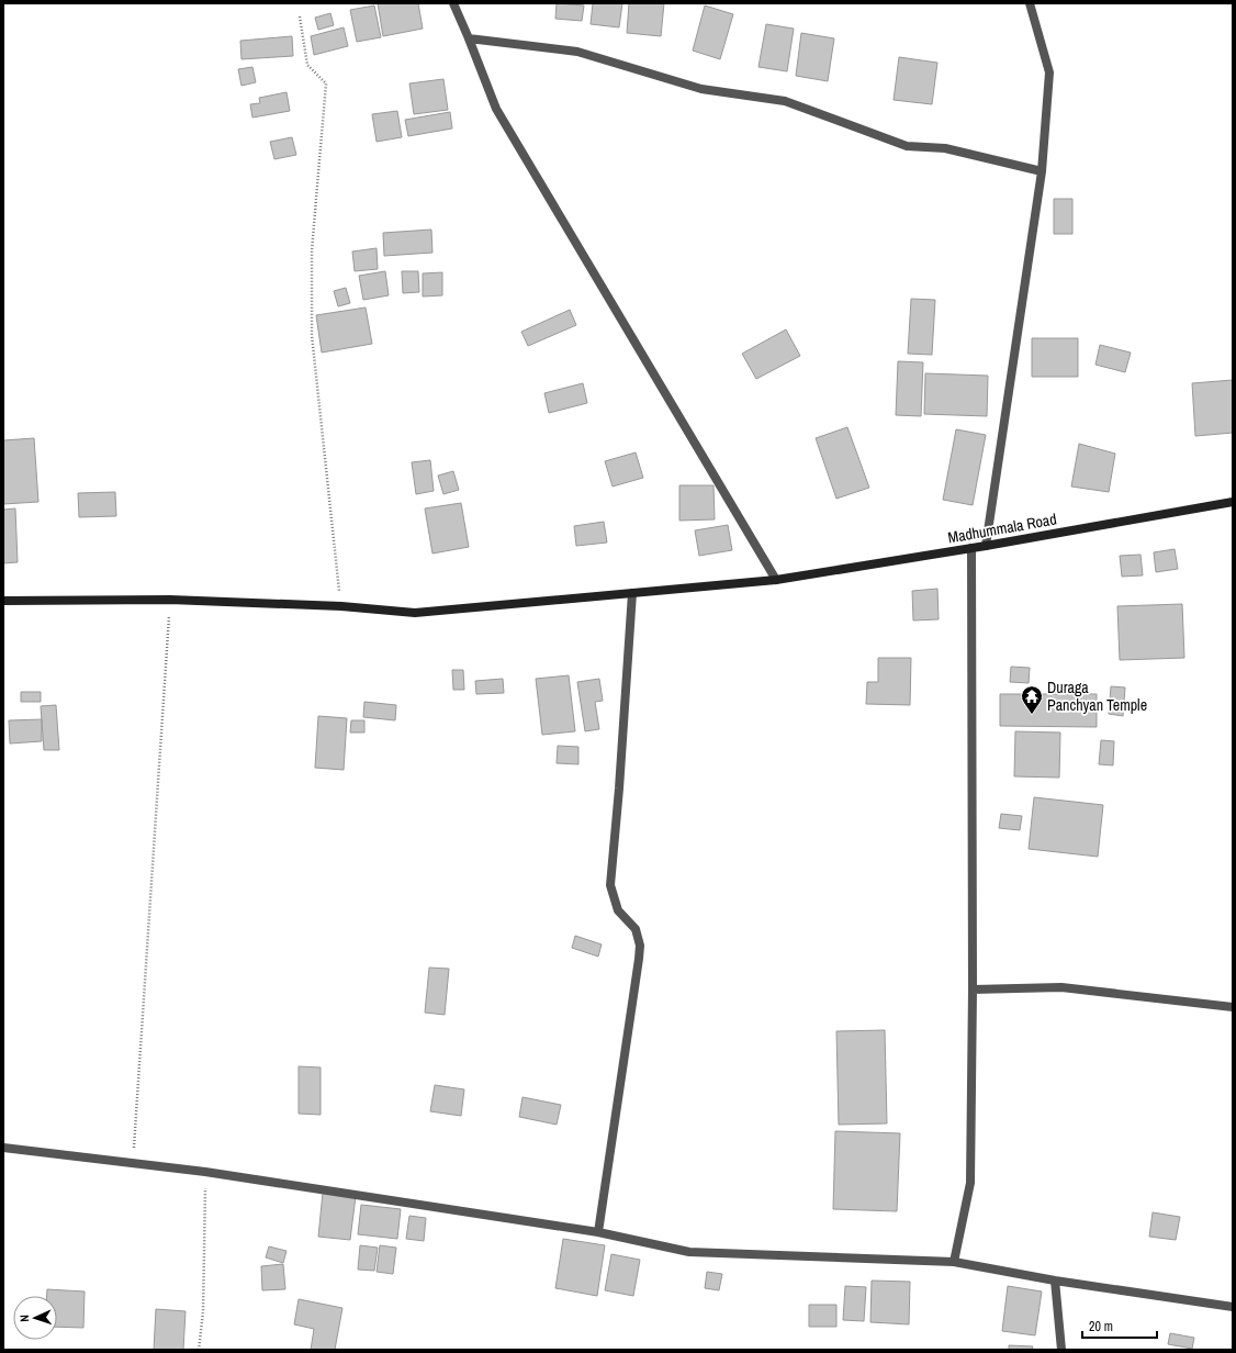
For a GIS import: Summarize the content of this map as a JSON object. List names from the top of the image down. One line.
{"streets":{"street":["Madhummala Road"]},"places":{"temple":["Duraga Panchyan Temple"]},"scale_bar":"20 m","north":"left"}
